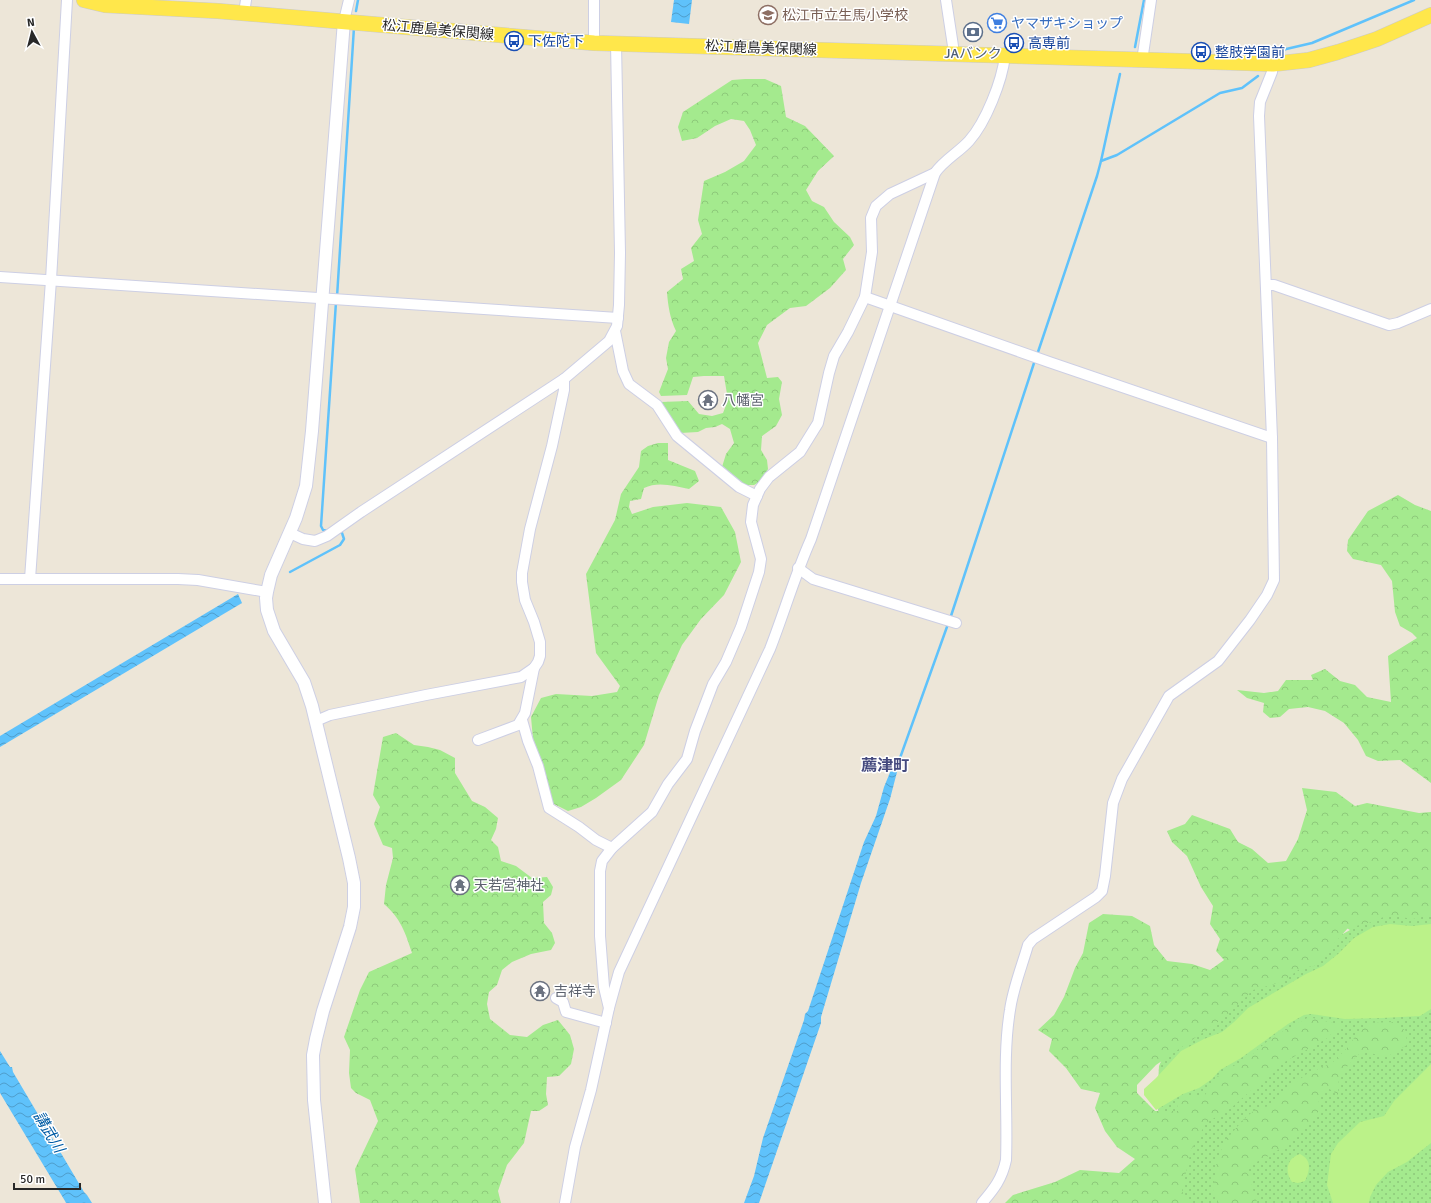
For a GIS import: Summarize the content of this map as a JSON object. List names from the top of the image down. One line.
{"streets":{"main road":["松江鹿島美保関線"]},"districts":["薦津町"],"water":["講武川"],"places":{"school or university":["松江市立生馬小学校"],"supermarket":["ヤマザキショップ"],"bank":["JAバンク"],"bus stop":["下佐陀下","高専前","整肢学園前"],"temple":["八幡宮","天若宮神社","吉祥寺"]},"scale_bar":"50 m","north":"top"}
